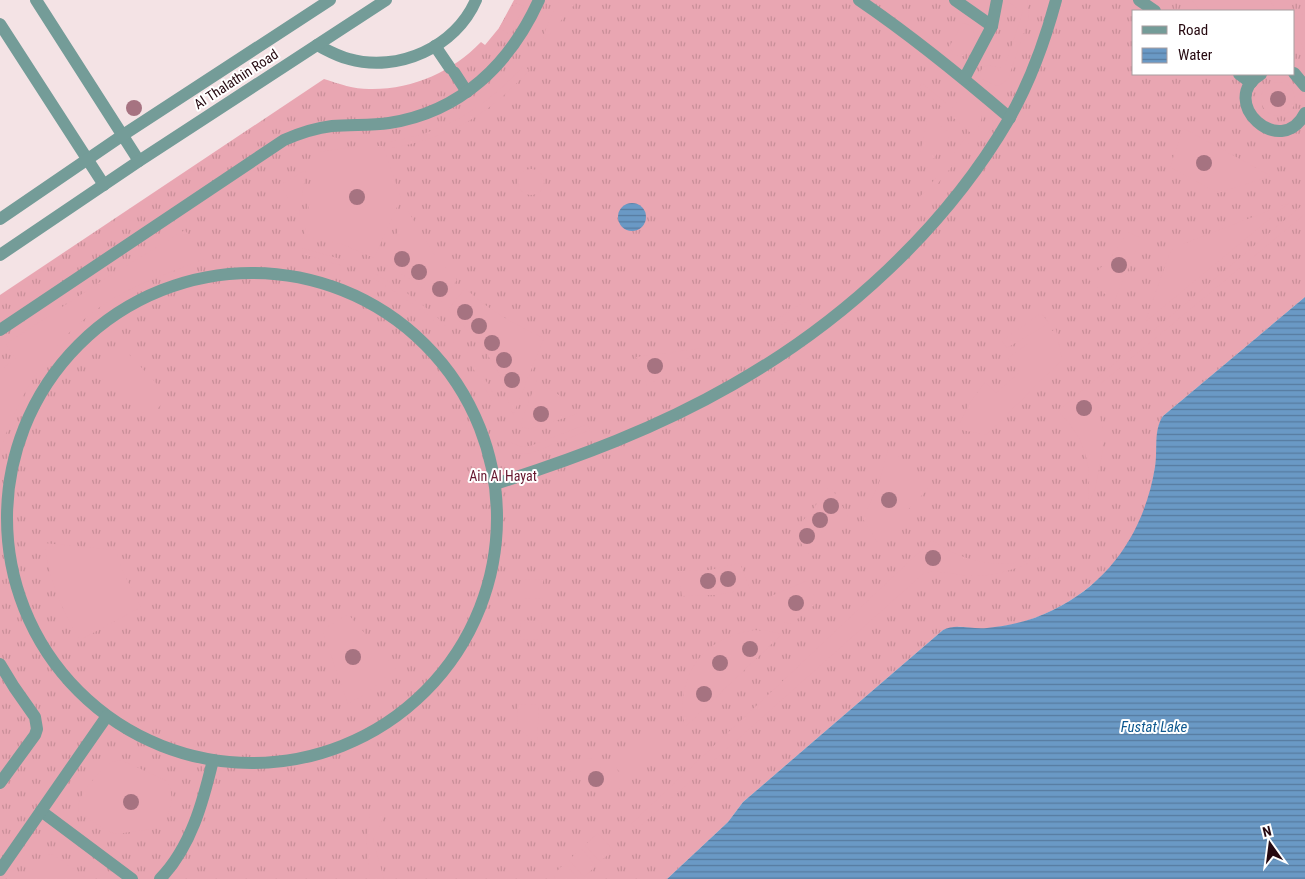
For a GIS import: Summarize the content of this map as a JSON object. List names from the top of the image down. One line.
{"streets":{"street":["Al Thalathin Road"]},"water":["Fustat Lake"],"parks":["Ain Al Hayat"],"legend":["Road","Water"],"north":"top"}
